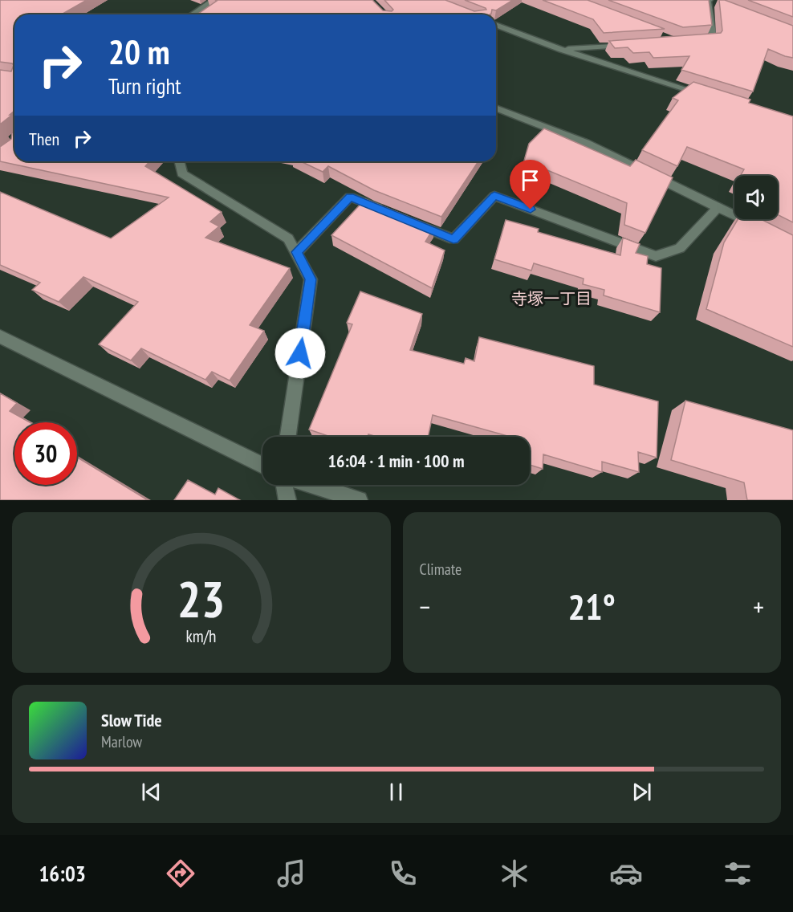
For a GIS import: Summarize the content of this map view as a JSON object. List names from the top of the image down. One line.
{"districts":["寺塚一丁目"],"page":{"turn":["20 m","Turn right"],"then":"Then","limit":"30","trip":"16:04 · 1 min · 100 m","tile":"Climate","heat":["−","21°","+"],"song":["Slow Tide","Marlow"],"tabs":"16:03","gauge":["23","km/h"]}}
